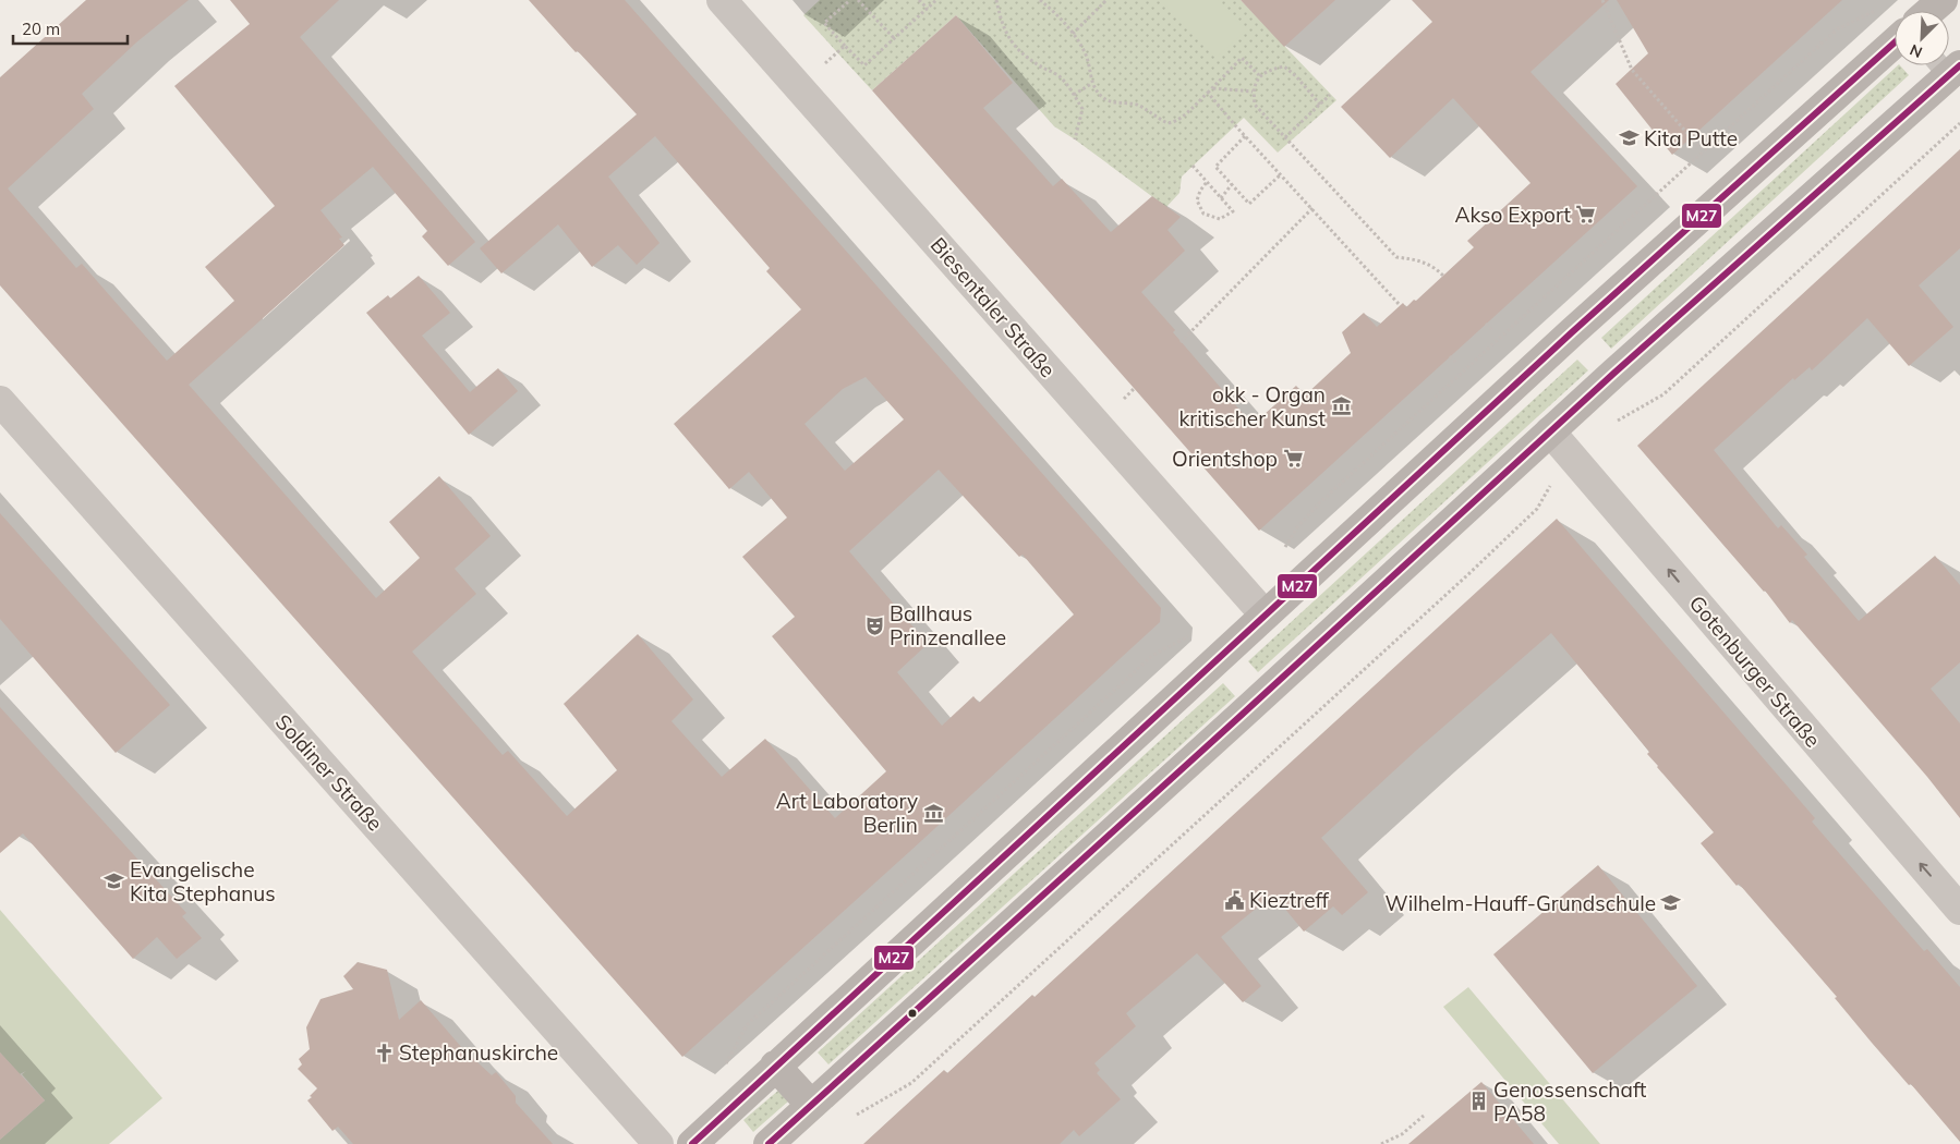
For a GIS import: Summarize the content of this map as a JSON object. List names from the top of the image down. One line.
{"streets":{"street":["Biesentaler Straße","Gotenburger Straße","Soldiner Straße"]},"one_way":["Gotenburger Straße"],"places":{"school or university":["Kita Putte","Evangelische Kita Stephanus","Wilhelm-Hauff-Grundschule"],"supermarket":["Akso Export","Orientshop"],"museum":["okk - Organ kritischer Kunst","Art Laboratory Berlin"],"theatre":["Ballhaus Prinzenallee"],"public building":["Kieztreff"],"church":["Stephanuskirche"],"building":["Genossenschaft PA58"]},"lines":["transit line M27"],"scale_bar":"20 m","north":"bottom left"}
